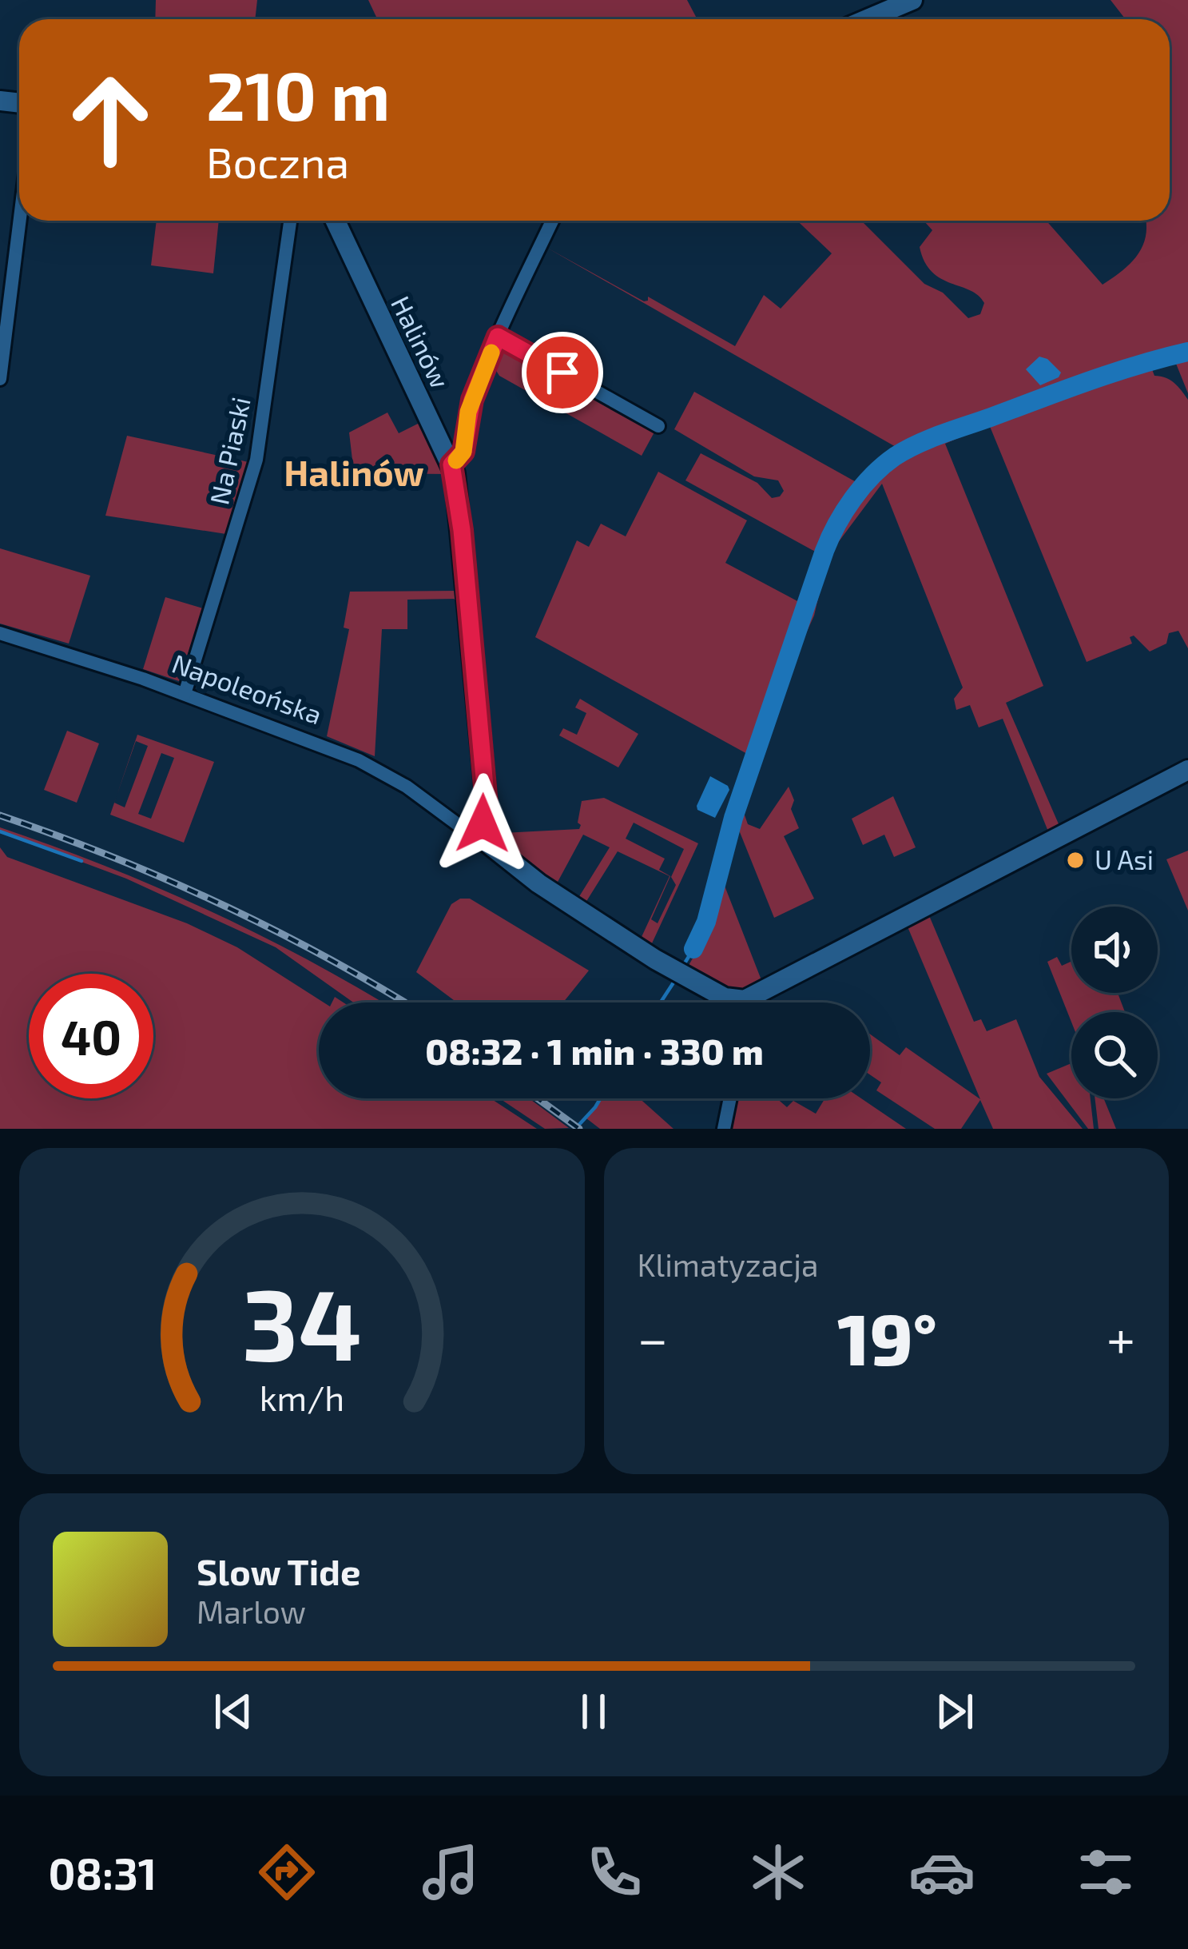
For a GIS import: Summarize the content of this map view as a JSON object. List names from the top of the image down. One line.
{"streets":{"street":["Halinów","Na Piaski","Napoleońska"]},"crossings":[["Halinów","Napoleońska"],["Na Piaski","Napoleońska"]],"districts":["Halinów"],"places":["U Asi"],"page":{"turn":["210 m","Boczna"],"limit":"40","trip":"08:32 · 1 min · 330 m","tile":"Klimatyzacja","heat":["−","19°","+"],"song":["Slow Tide","Marlow"],"tabs":"08:31","gauge":["34","km/h"]}}
